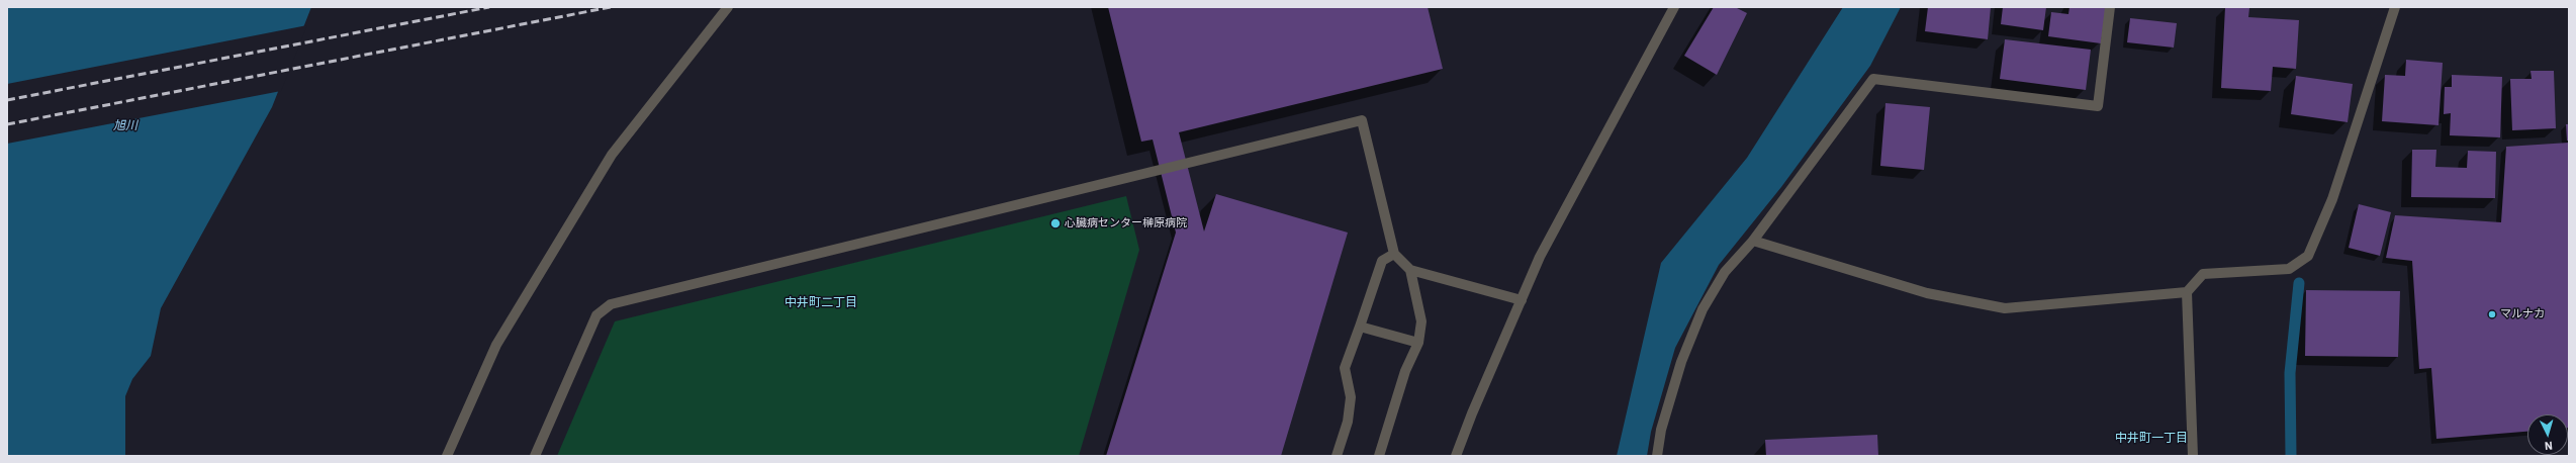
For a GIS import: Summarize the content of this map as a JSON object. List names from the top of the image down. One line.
{"districts":["中井町二丁目","中井町一丁目"],"water":["旭川"],"places":["心臓病センター榊原病院","マルナカ"],"north":"bottom"}
